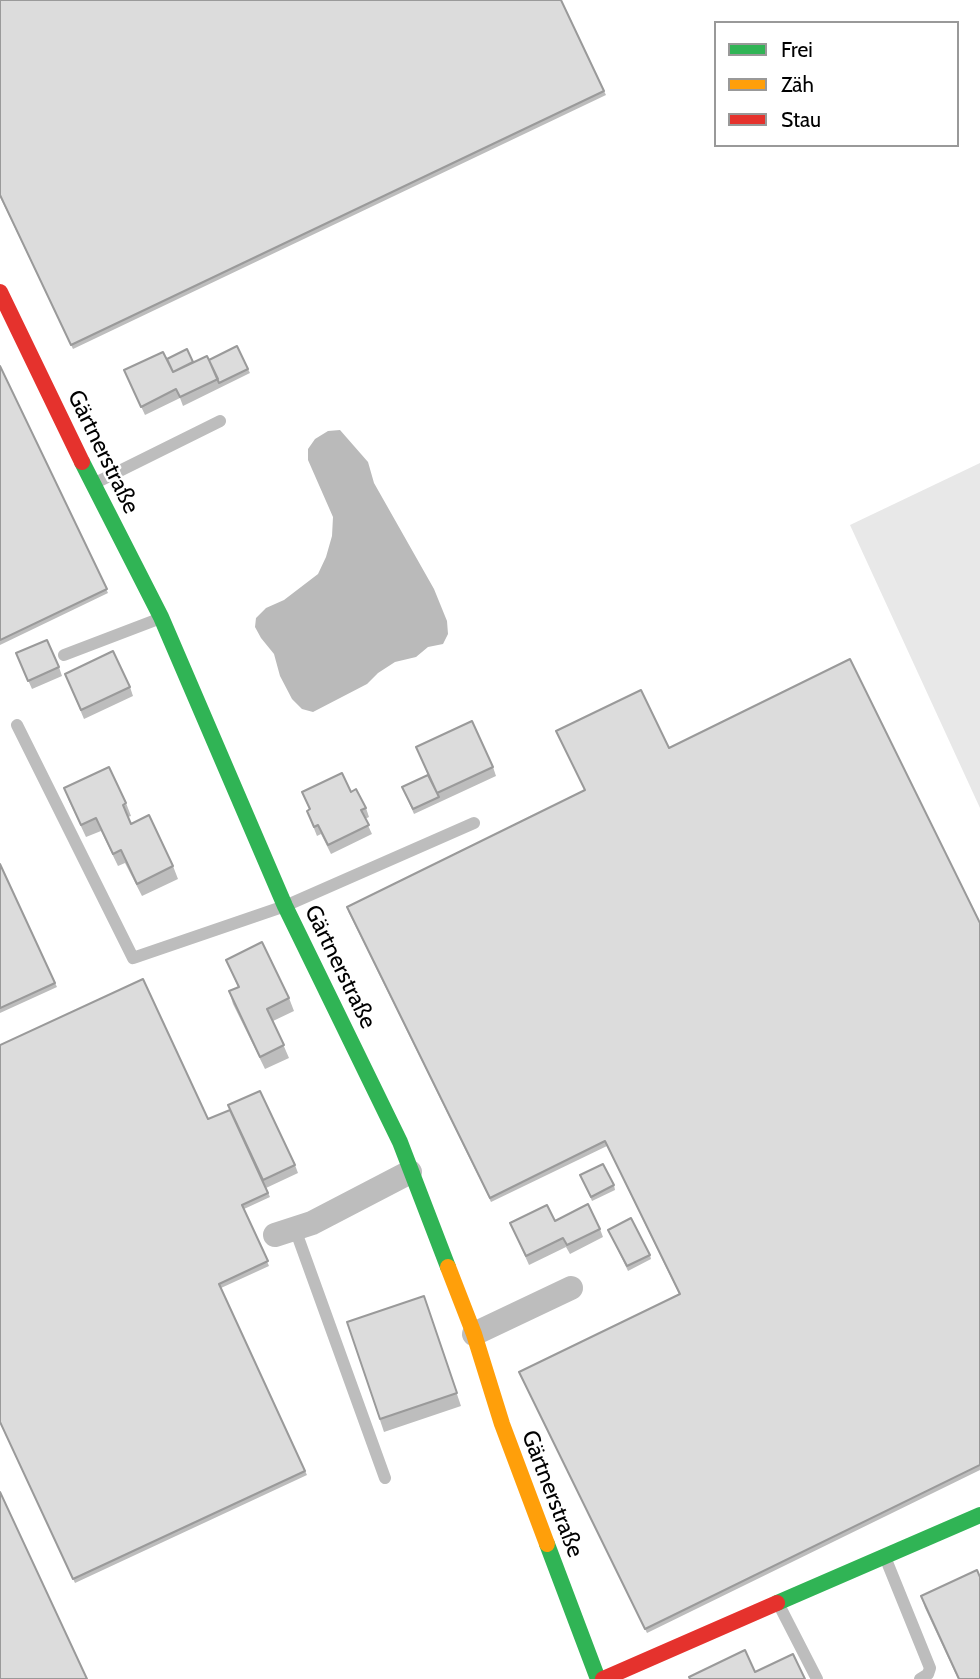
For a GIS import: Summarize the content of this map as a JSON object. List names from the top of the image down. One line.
{"streets":{"street":["Gärtnerstraße"]},"legend":["Frei","Zäh","Stau"]}
